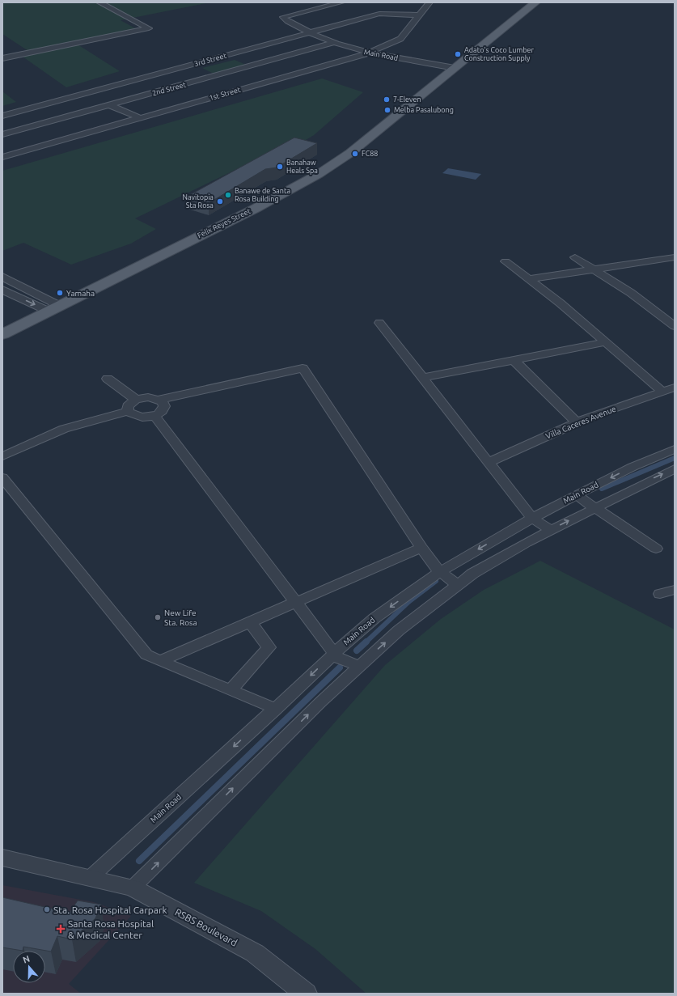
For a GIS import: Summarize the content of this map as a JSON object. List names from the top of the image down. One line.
{"streets":{"main road":["Felix Reyes Street"],"street":["Main Road","3rd Street","2nd Street","1st Street","Villa Caceres Avenue","RSBS Boulevard"]},"crossings":[["Main Road","3rd Street"],["Main Road","2nd Street"],["Main Road","1st Street"],["Main Road","Felix Reyes Street"],["Main Road","RSBS Boulevard"],["3rd Street","1st Street"]],"places":{"other":["Adato's Coco Lumber Construction Supply","7-Eleven","Melba Pasalubong","FC88","Banahaw Heals Spa","Banawe de Santa Rosa Building","Navitopia Sta Rosa","Yamaha","New Life Sta. Rosa","Sta. Rosa Hospital Carpark"],"health":["Santa Rosa Hospital & Medical Center"]},"north":"top"}
